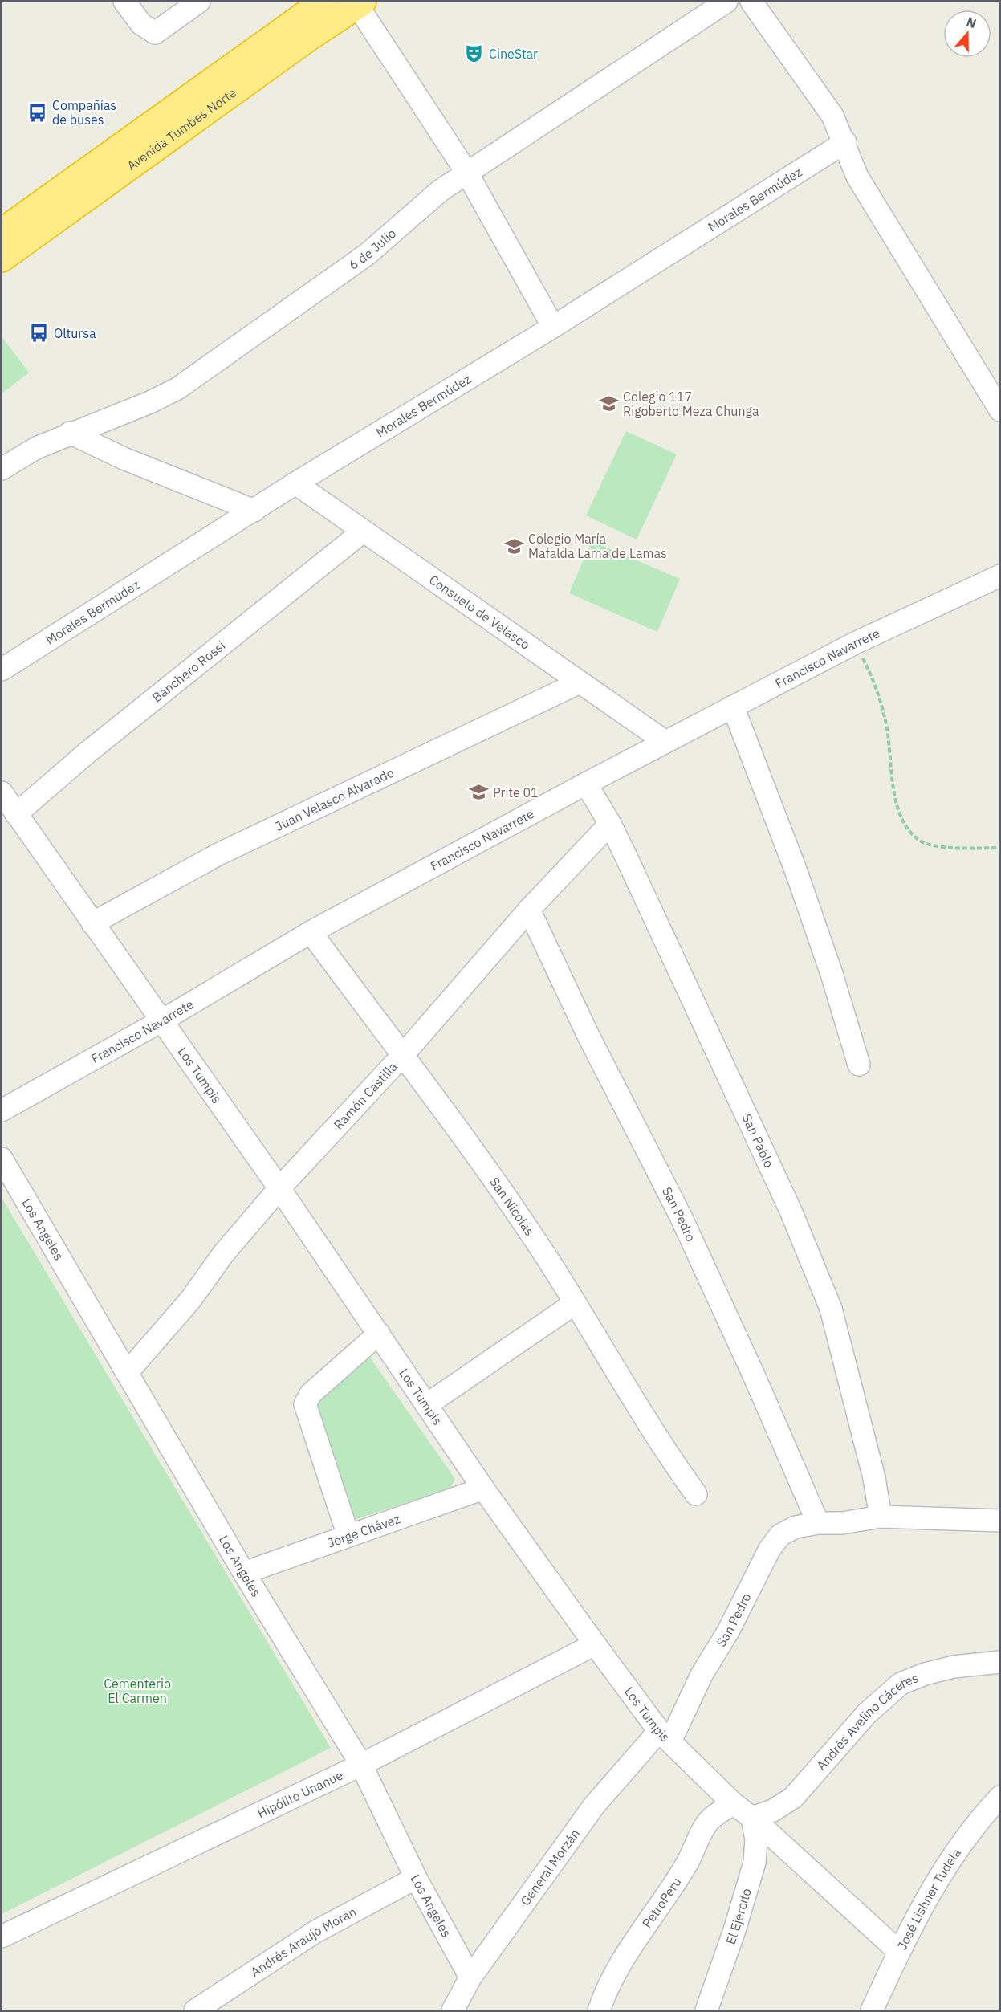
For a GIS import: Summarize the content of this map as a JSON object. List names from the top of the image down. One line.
{"streets":{"highway":["Avenida Tumbes Norte"],"street":["Morales Bermúdez","6 de Julio","Consuelo de Velasco","Francisco Navarrete","Banchero Rossi","Juan Velasco Alvarado","Los Tumpis","Ramón Castilla","San Pablo","San Nicolás","San Pedro","Los Angeles","Jorge Chávez","Andrés Avelino Cáceres","Hipólito Unanue","General Morzán","José Lishner Tudela","PetroPeru","El Ejercito","Andrés Araujo Morán"]},"crossings":[["Morales Bermúdez","Consuelo de Velasco"],["Consuelo de Velasco","Francisco Navarrete"],["Consuelo de Velasco","Banchero Rossi"],["Consuelo de Velasco","Juan Velasco Alvarado"],["Francisco Navarrete","Los Tumpis"],["Francisco Navarrete","San Pablo"],["Francisco Navarrete","San Nicolás"],["Banchero Rossi","Los Tumpis"],["Juan Velasco Alvarado","Los Tumpis"],["Los Tumpis","Ramón Castilla"],["Los Tumpis","San Pedro"],["Los Tumpis","Jorge Chávez"],["Los Tumpis","Andrés Avelino Cáceres"],["Los Tumpis","Hipólito Unanue"],["Los Tumpis","General Morzán"],["Los Tumpis","José Lishner Tudela"],["Los Tumpis","PetroPeru"],["Los Tumpis","El Ejercito"],["Ramón Castilla","San Pablo"],["Ramón Castilla","San Nicolás"],["Ramón Castilla","San Pedro"],["Ramón Castilla","Los Angeles"],["San Pablo","San Pedro"],["San Pedro","General Morzán"],["Los Angeles","Jorge Chávez"],["Los Angeles","Hipólito Unanue"],["Los Angeles","General Morzán"],["Los Angeles","Andrés Araujo Morán"],["Andrés Avelino Cáceres","El Ejercito"]],"parks":["Cementerio El Carmen"],"places":{"theatre":["CineStar"],"bus stop":["Compañías de buses","Oltursa"],"school or university":["Colegio 117 Rigoberto Meza Chunga","Colegio María Mafalda Lama de Lamas","Prite 01"]},"north":"top"}
